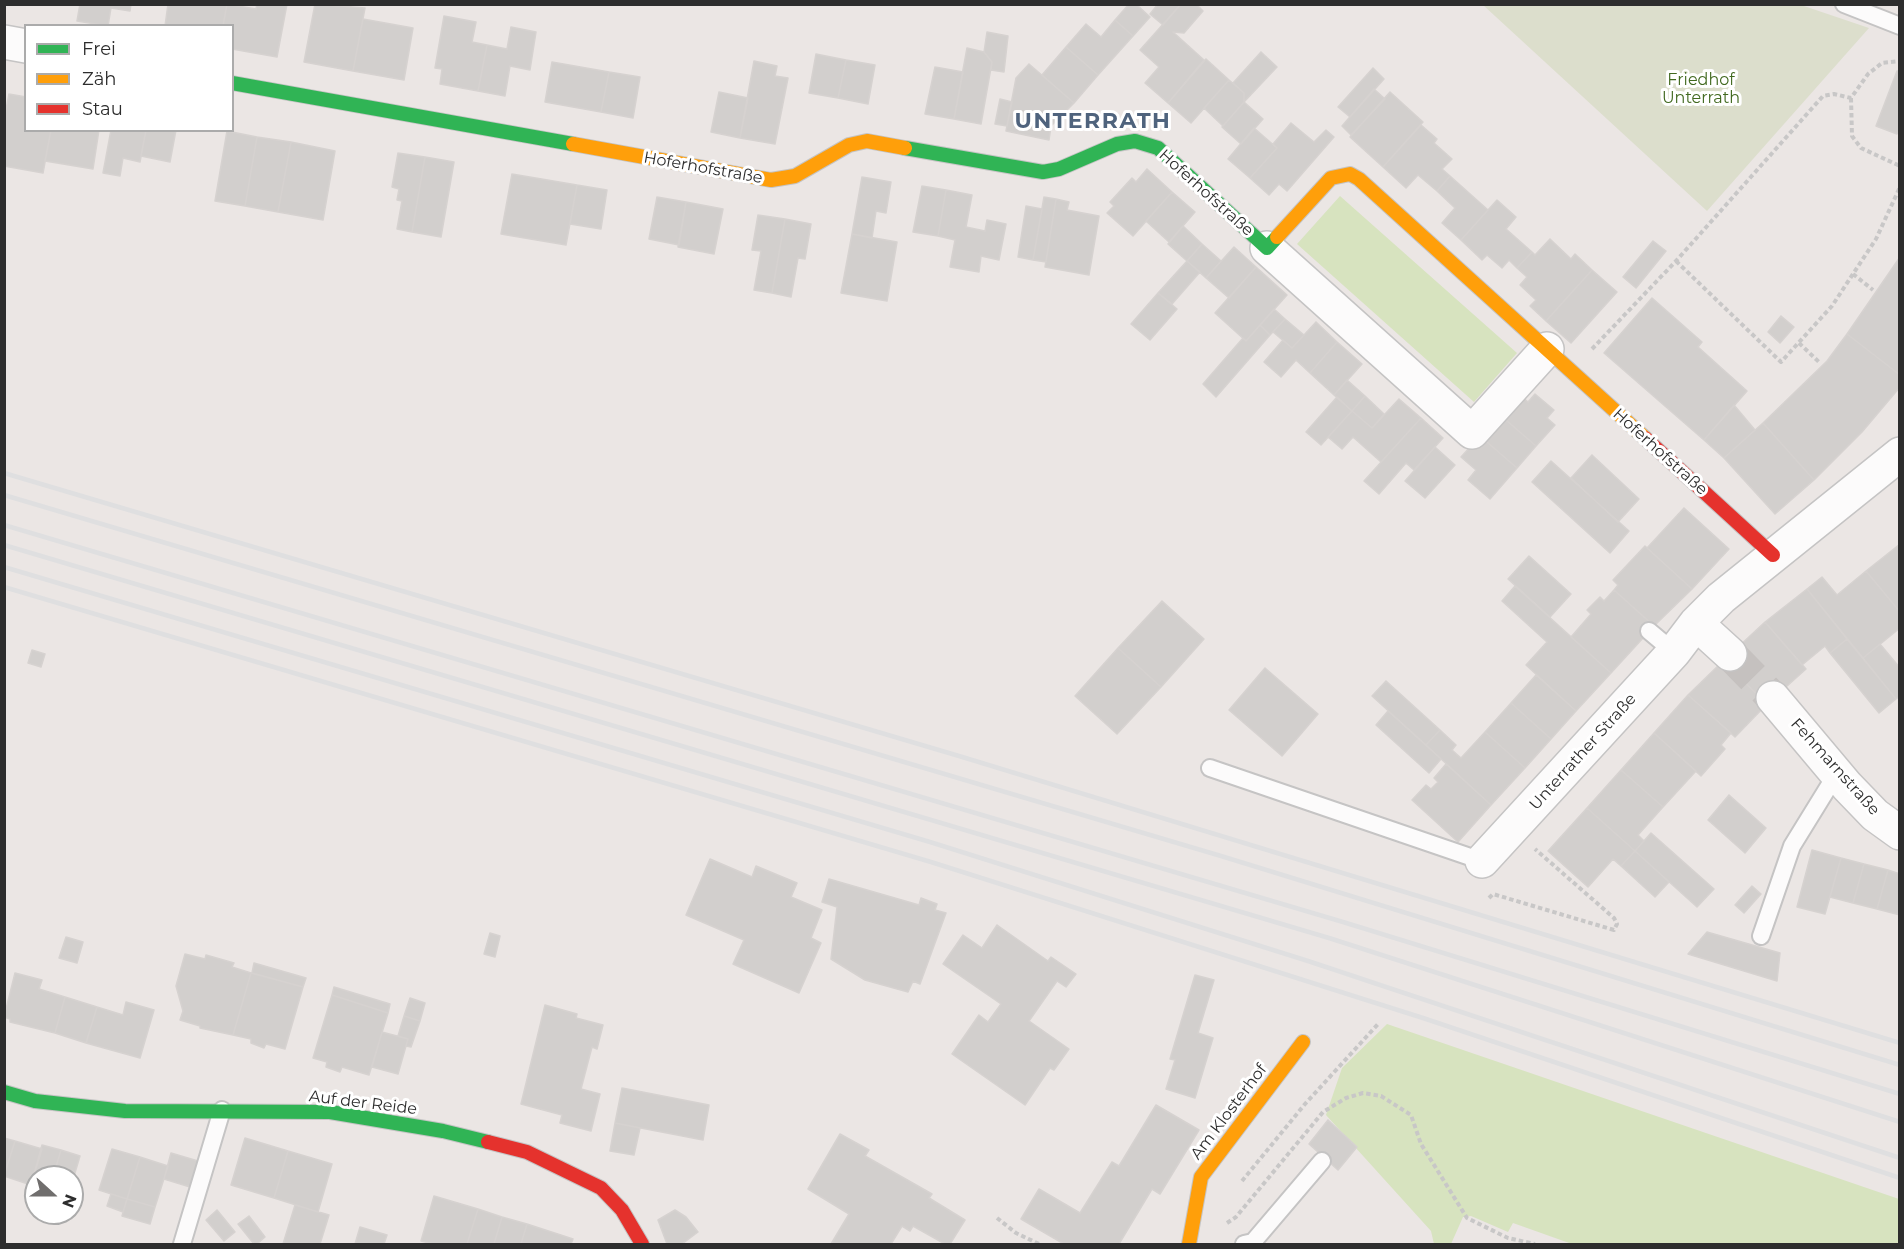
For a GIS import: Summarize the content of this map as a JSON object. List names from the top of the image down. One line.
{"streets":{"street":["Hoferhofstraße","Unterrather Straße","Fehmarnstraße","Auf der Reide","Am Klosterhof"]},"crossings":[["Hoferhofstraße","Unterrather Straße"]],"districts":["UNTERRATH"],"parks":["Friedhof Unterrath"],"legend":["Frei","Zäh","Stau"],"north":"right"}
